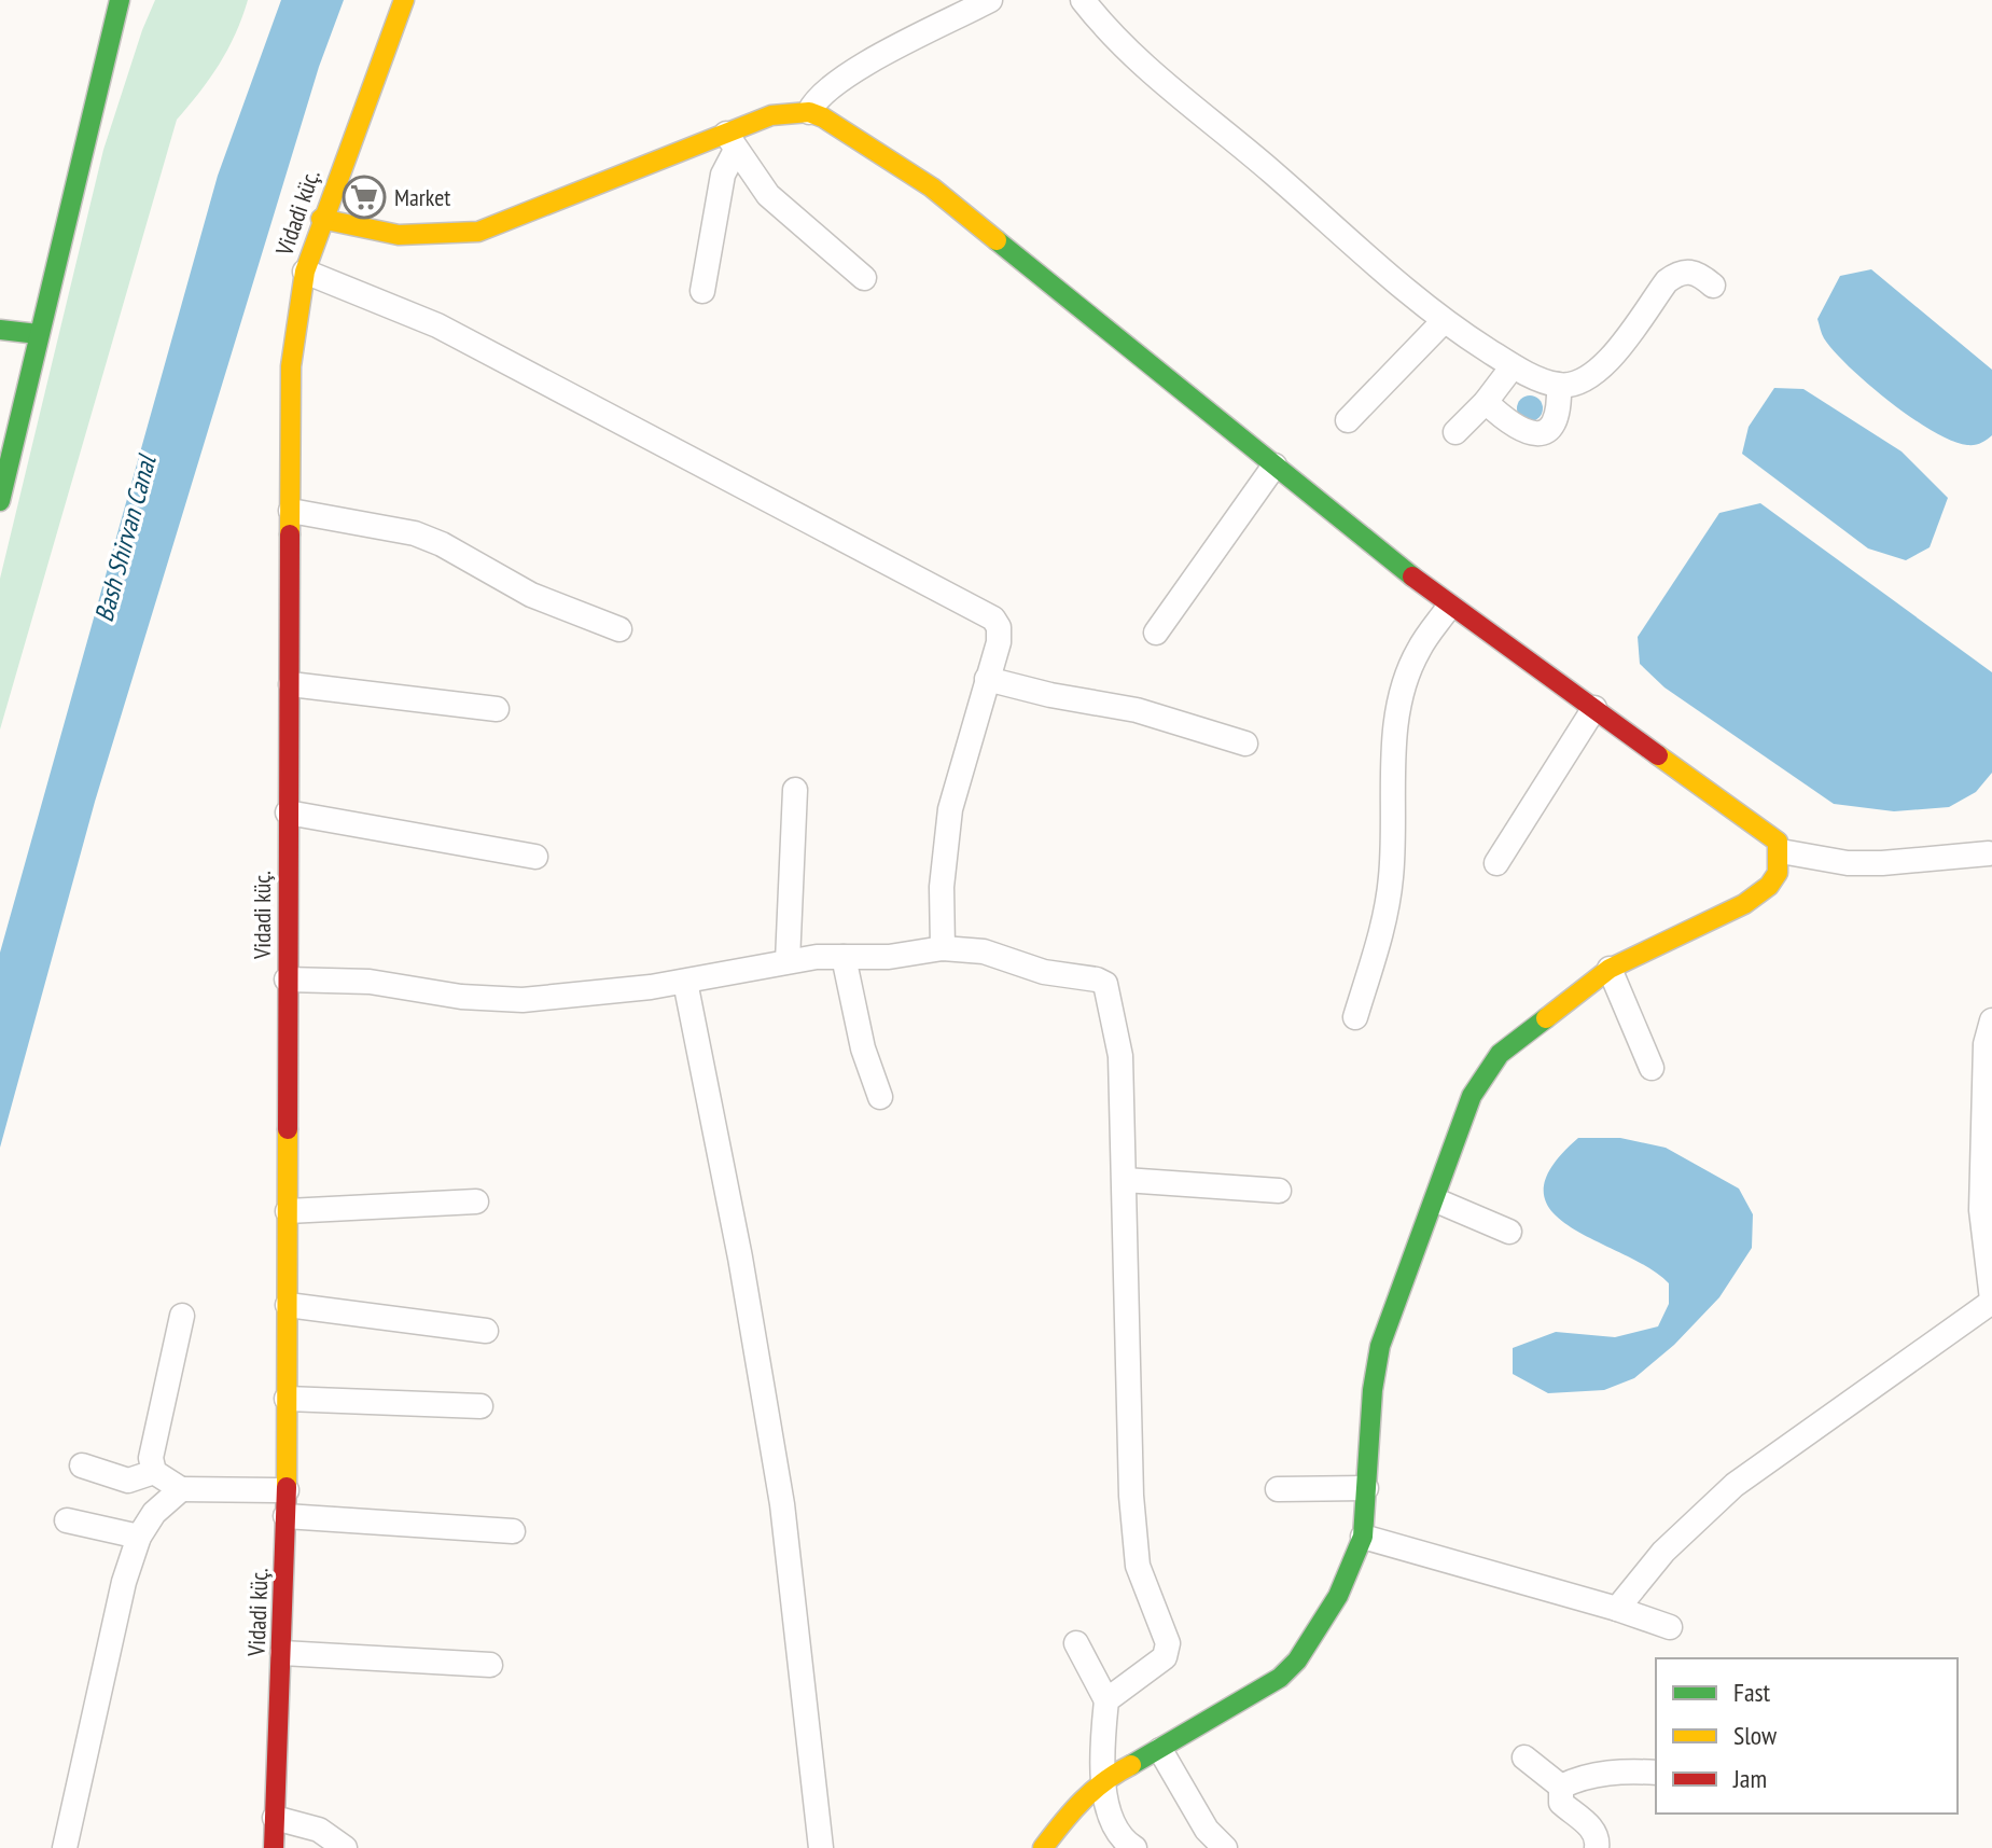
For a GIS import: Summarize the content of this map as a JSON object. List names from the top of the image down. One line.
{"streets":{"street":["Vidadi küç."]},"water":["Bash Shirvan Canal"],"places":{"supermarket":["Market"]},"legend":["Fast","Slow","Jam"]}
